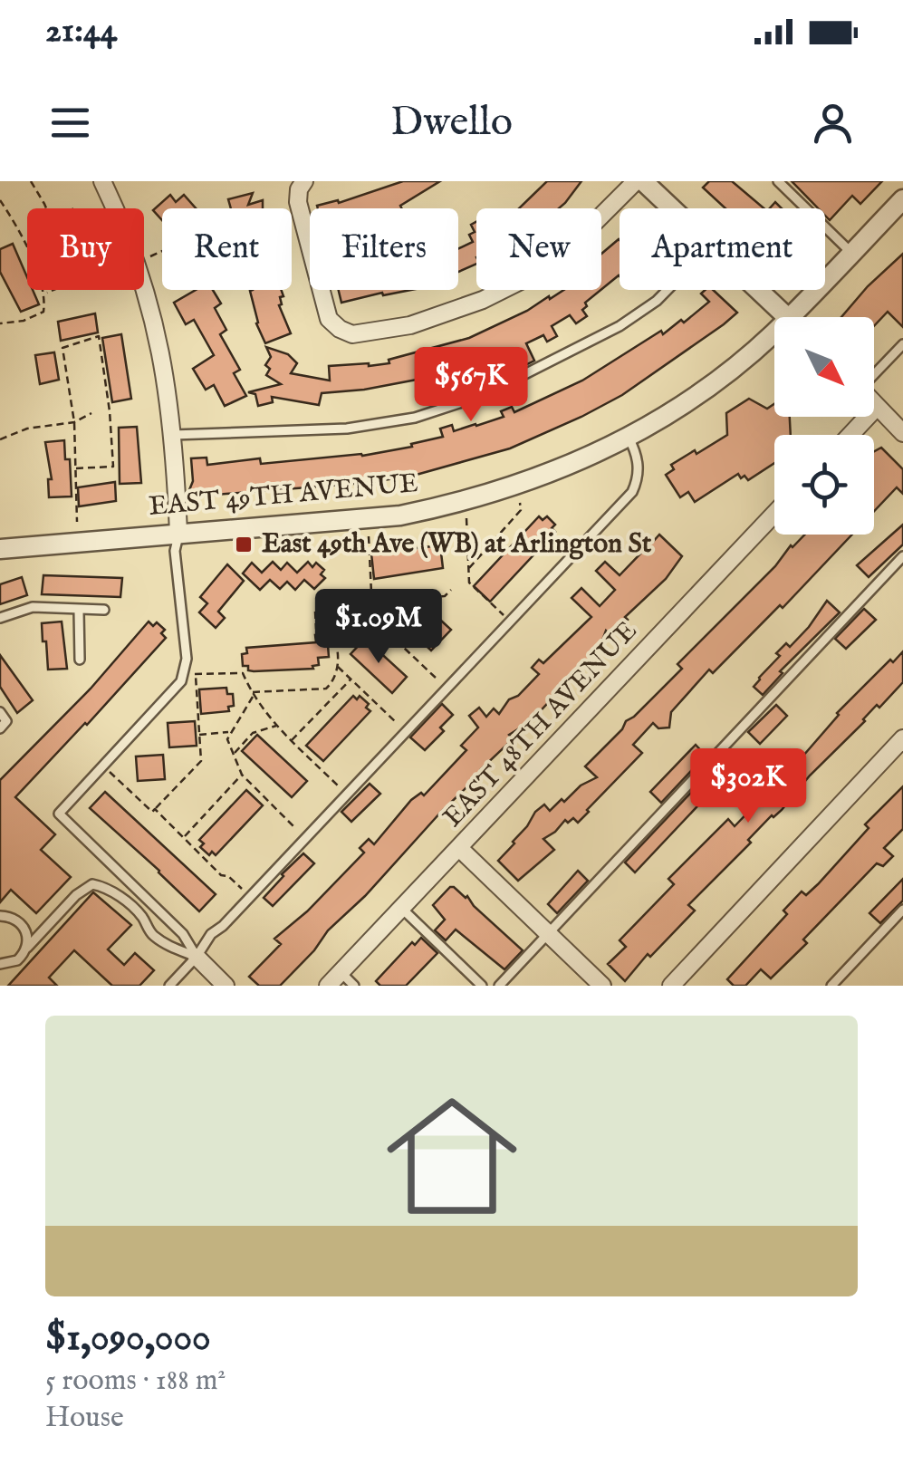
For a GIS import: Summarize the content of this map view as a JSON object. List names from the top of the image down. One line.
{"streets":{"street":["EAST 49TH AVENUE","EAST 48TH AVENUE"]},"places":{"transit":["East 49th Ave (WB) at Arlington St"]},"north":"bottom right","page":{"status":"21:44","header":"Dwello","chip":["Buy","Rent","Filters","New","Apartment"],"price":["$567K","$1.09M","$302K"],"list":[{"name":"$1,090,000","note":"5 rooms · 188 m² · House"}]}}
